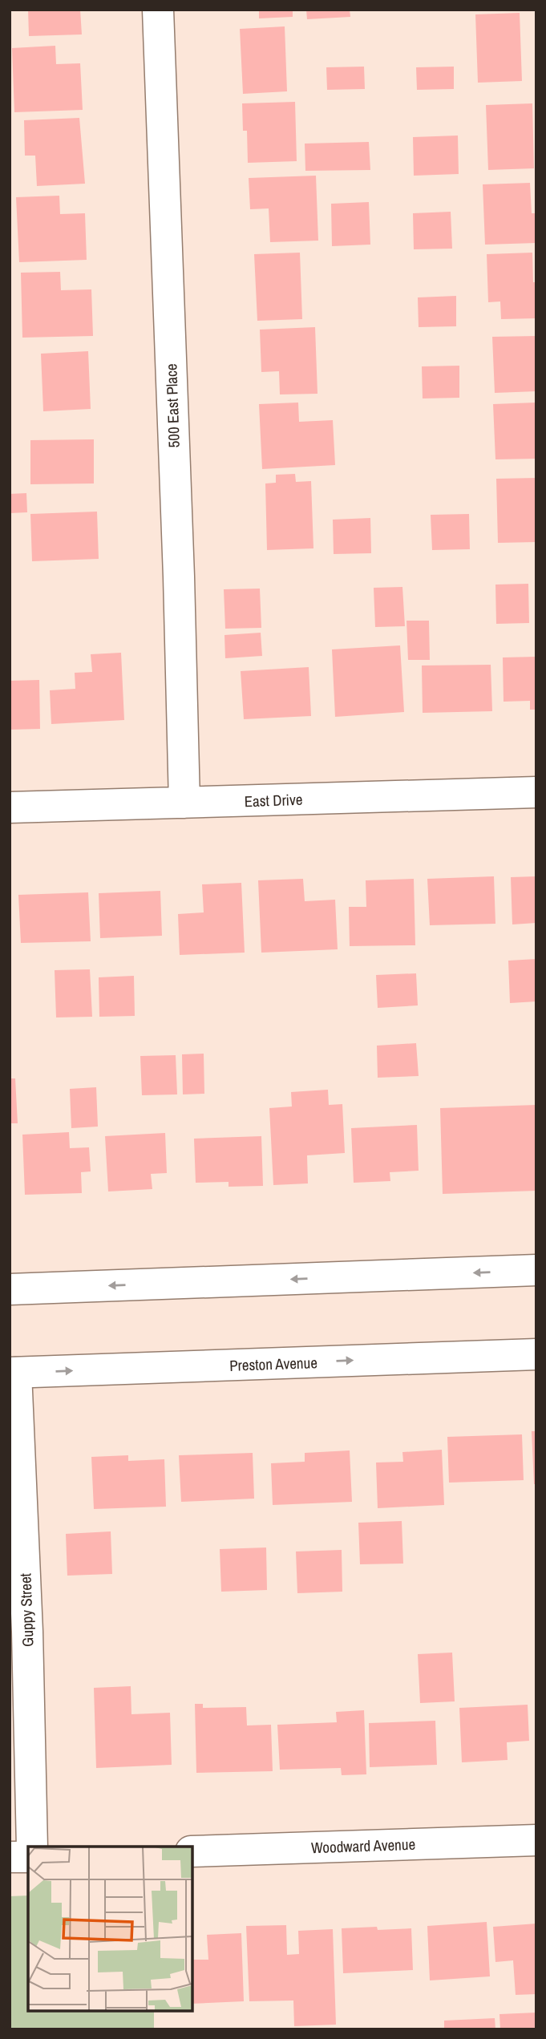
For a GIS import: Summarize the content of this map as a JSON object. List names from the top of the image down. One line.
{"streets":{"street":["500 East Place","East Drive","Preston Avenue","Guppy Street","Woodward Avenue"]},"crossings":[["500 East Place","East Drive"],["Preston Avenue","Guppy Street"]]}
